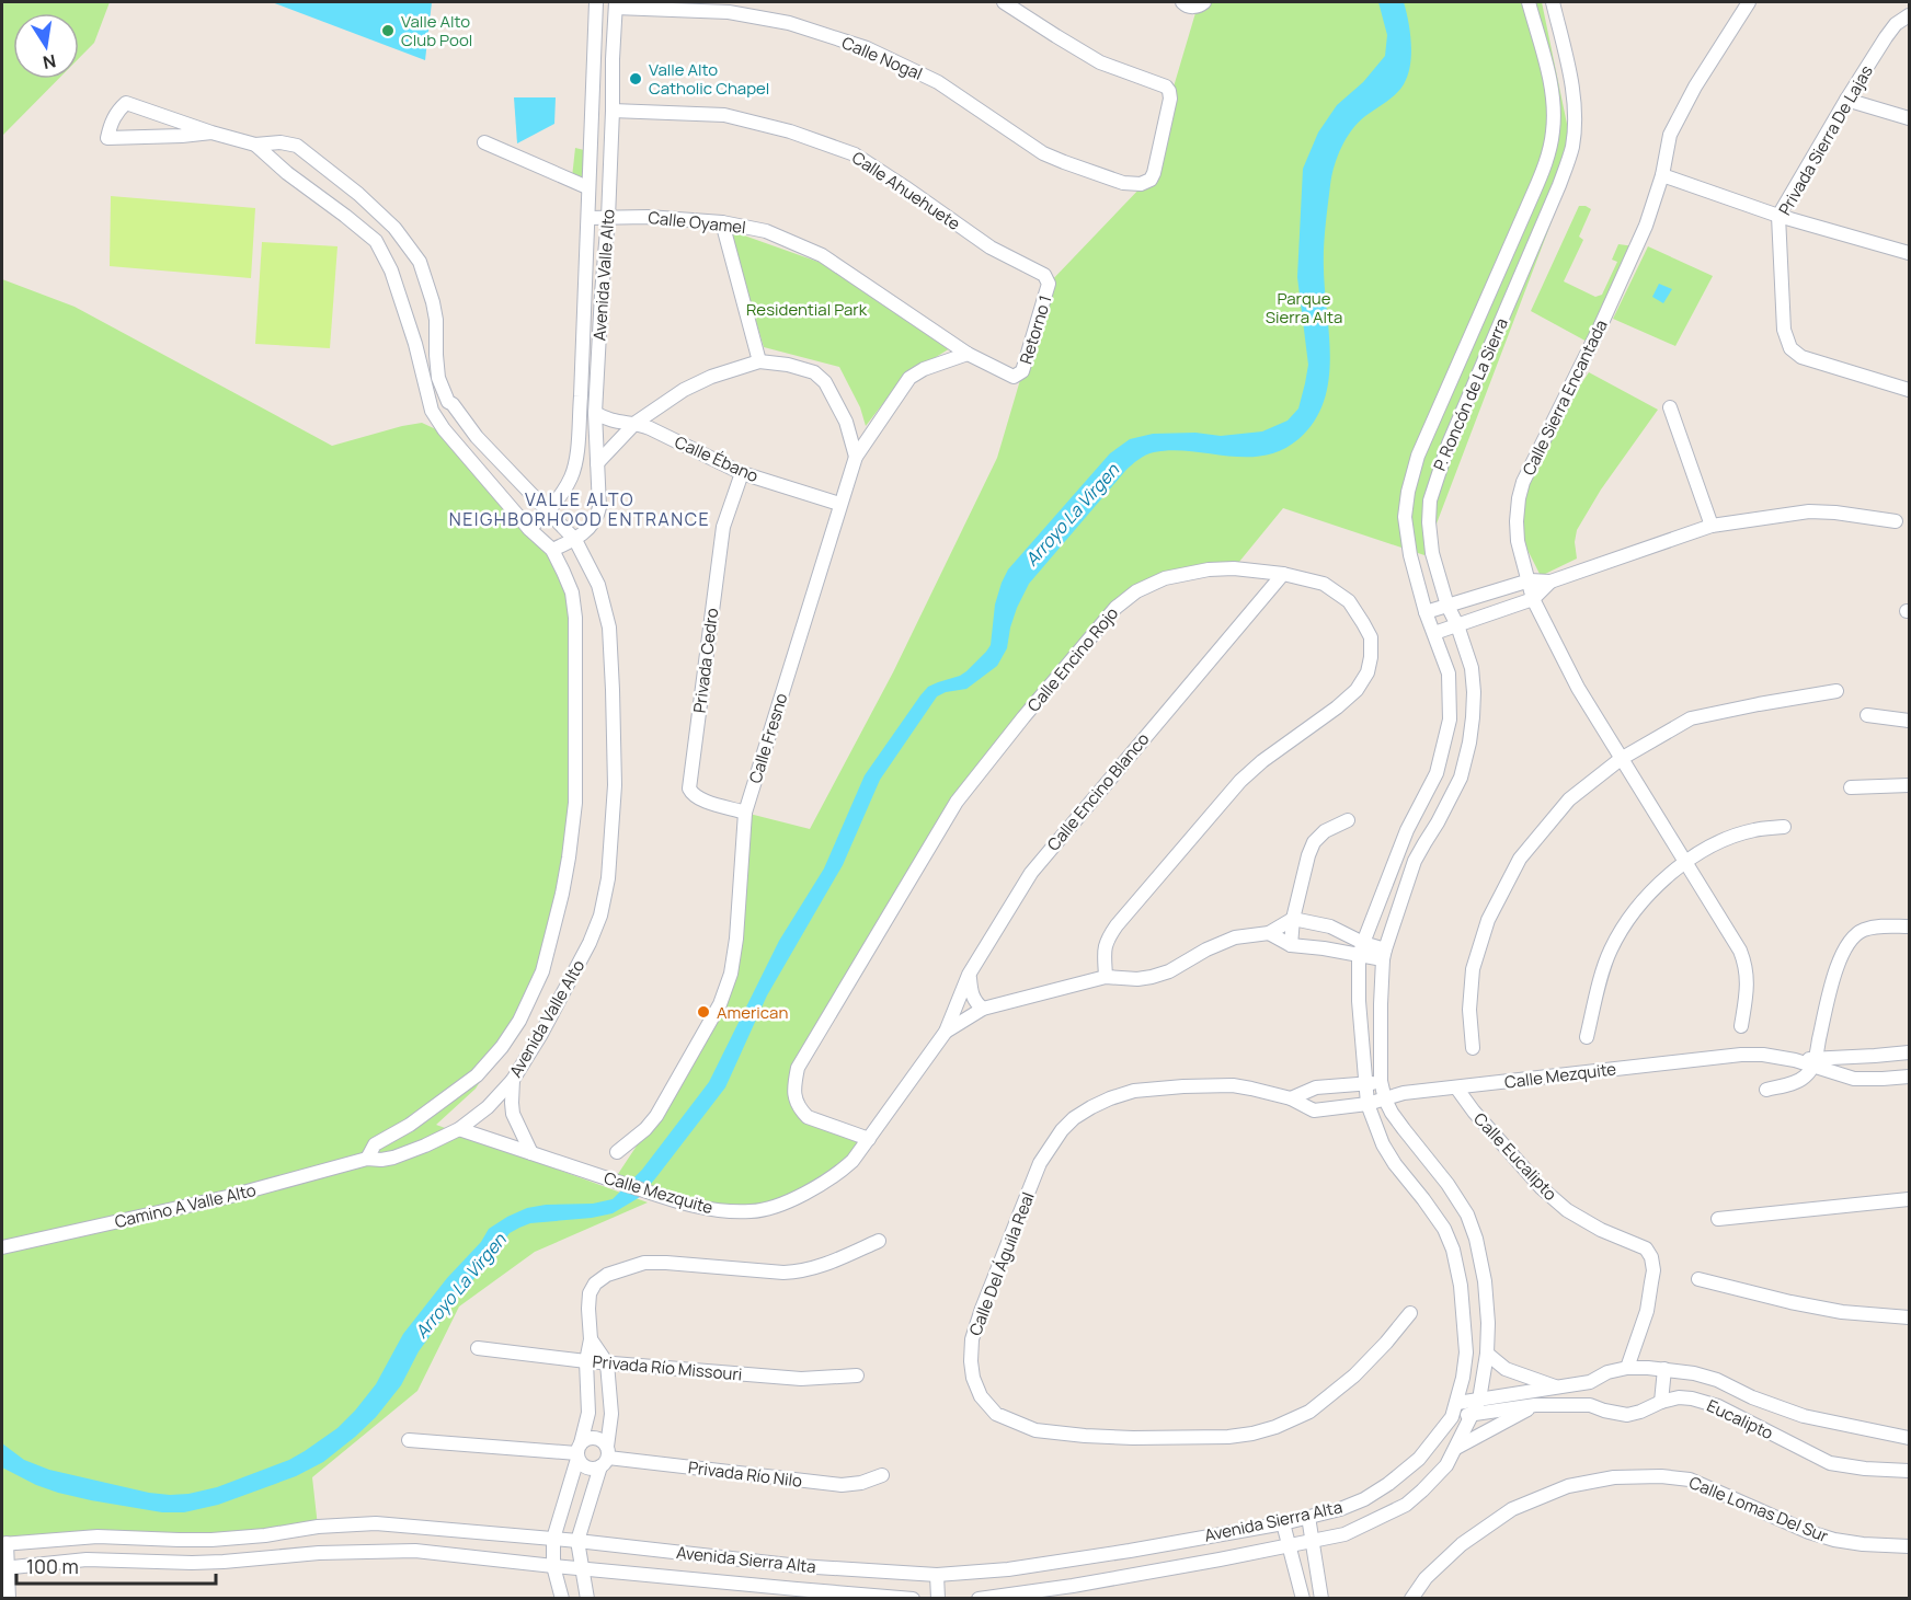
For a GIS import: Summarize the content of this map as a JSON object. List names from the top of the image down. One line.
{"streets":{"street":["Calle Nogal","Privada Sierra De Lajas","Calle Ahuehuete","Calle Oyamel","Avenida Valle Alto","Retorno 1","P. Roncón de La Sierra","Calle Sierra Encantada","Calle Ébano","Calle Encino Rojo","Privada Cedro","Calle Fresno","Calle Encino Blanco","Calle Mezquite","Calle Eucalipto","Camino A Valle Alto","Calle Del Águila Real","Privada Río Missouri","Eucalipto","Privada Río Nilo","Calle Lomas Del Sur","Avenida Sierra Alta"]},"crossings":[["Calle Nogal","Avenida Valle Alto"],["Calle Ahuehuete","Avenida Valle Alto"],["Calle Ahuehuete","Retorno 1"],["Calle Oyamel","Avenida Valle Alto"],["Calle Oyamel","Retorno 1"],["Calle Oyamel","Calle Fresno"],["Avenida Valle Alto","Calle Ébano"],["Avenida Valle Alto","Calle Mezquite"],["Avenida Valle Alto","Camino A Valle Alto"],["Retorno 1","Calle Fresno"],["P. Roncón de La Sierra","Calle Mezquite"],["P. Roncón de La Sierra","Calle Del Águila Real"],["P. Roncón de La Sierra","Eucalipto"],["P. Roncón de La Sierra","Avenida Sierra Alta"],["Calle Ébano","Privada Cedro"],["Calle Ébano","Calle Fresno"],["Calle Encino Rojo","Calle Encino Blanco"],["Calle Encino Rojo","Calle Mezquite"],["Privada Cedro","Calle Fresno"],["Calle Encino Blanco","Calle Mezquite"],["Calle Mezquite","Calle Eucalipto"],["Calle Mezquite","Calle Del Águila Real"],["Calle Eucalipto","Eucalipto"],["Eucalipto","Avenida Sierra Alta"]],"districts":["VALLE ALTO NEIGHBORHOOD ENTRANCE"],"water":["Arroyo La Virgen"],"parks":["Parque Sierra Alta","Residential Park"],"places":["Valle Alto Club Pool","Valle Alto Catholic Chapel","American"],"scale_bar":"100 m","north":"bottom"}
